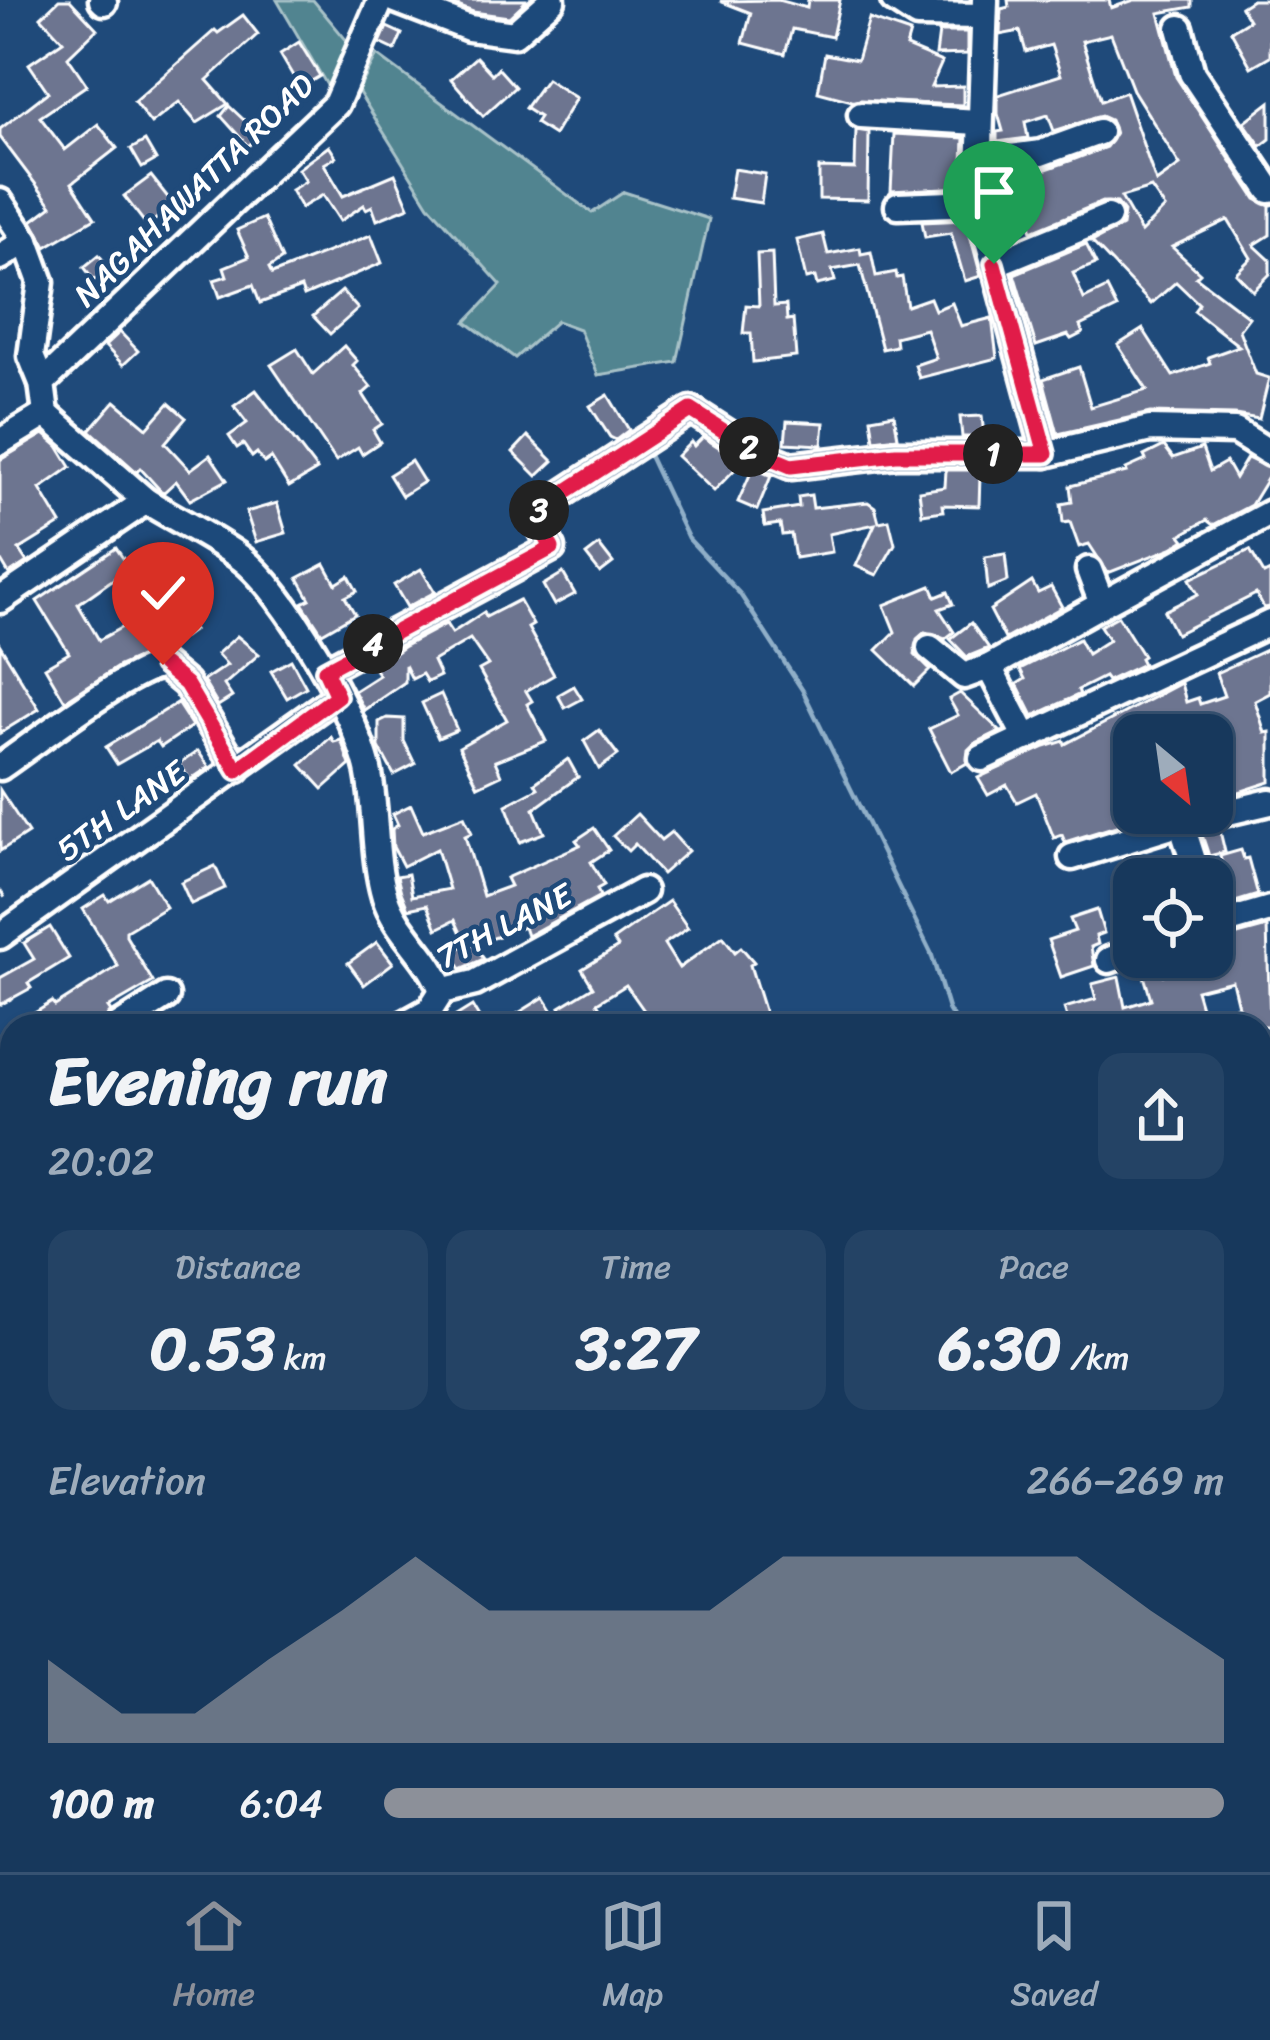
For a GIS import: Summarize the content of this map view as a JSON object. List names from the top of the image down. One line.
{"streets":{"street":["NAGAHAWATTA ROAD","5TH LANE","7TH LANE"]},"north":"bottom right","page":{"pins":["2","1","3","4"],"heading":["Evening run","20:02"],"stats":[["Distance","0.53 km"],["Time","3:27"],["Pace","6:30 /km"]],"chart":["Elevation","266–269 m"],"list":[{"name":"100 m","note":"6:04"}],"tabs":["Home","Map","Saved"]}}
